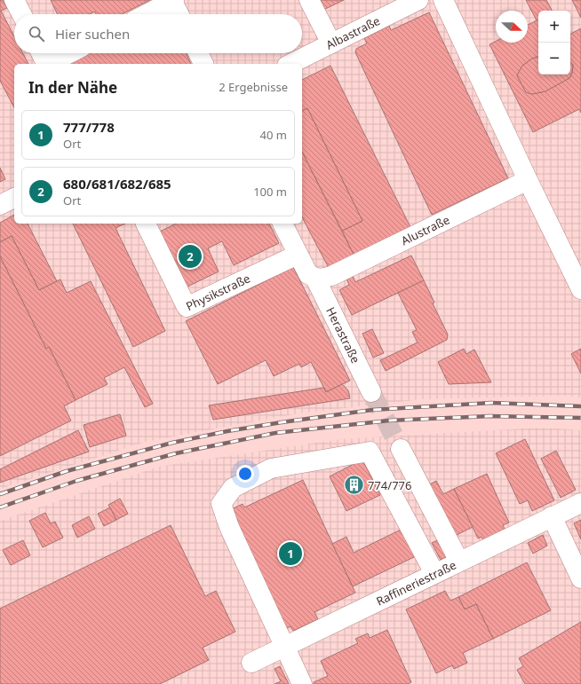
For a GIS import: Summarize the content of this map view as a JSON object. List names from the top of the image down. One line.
{"streets":{"lane":["Albastraße","Alustraße","Physikstraße","Herastraße","Raffineriestraße"]},"crossings":[["Alustraße","Herastraße"],["Physikstraße","Herastraße"]],"places":{"building":["774/776"]},"north":"right","page":{"map_buttons":["+","−"],"search":"Hier suchen","heading":["In der Nähe","2 Ergebnisse"],"list":[{"mark":"1","name":"777/778","note":"Ort","value":"40 m"},{"mark":"2","name":"680/681/682/685","note":"Ort","value":"100 m"}],"pins":["2","1"]}}
